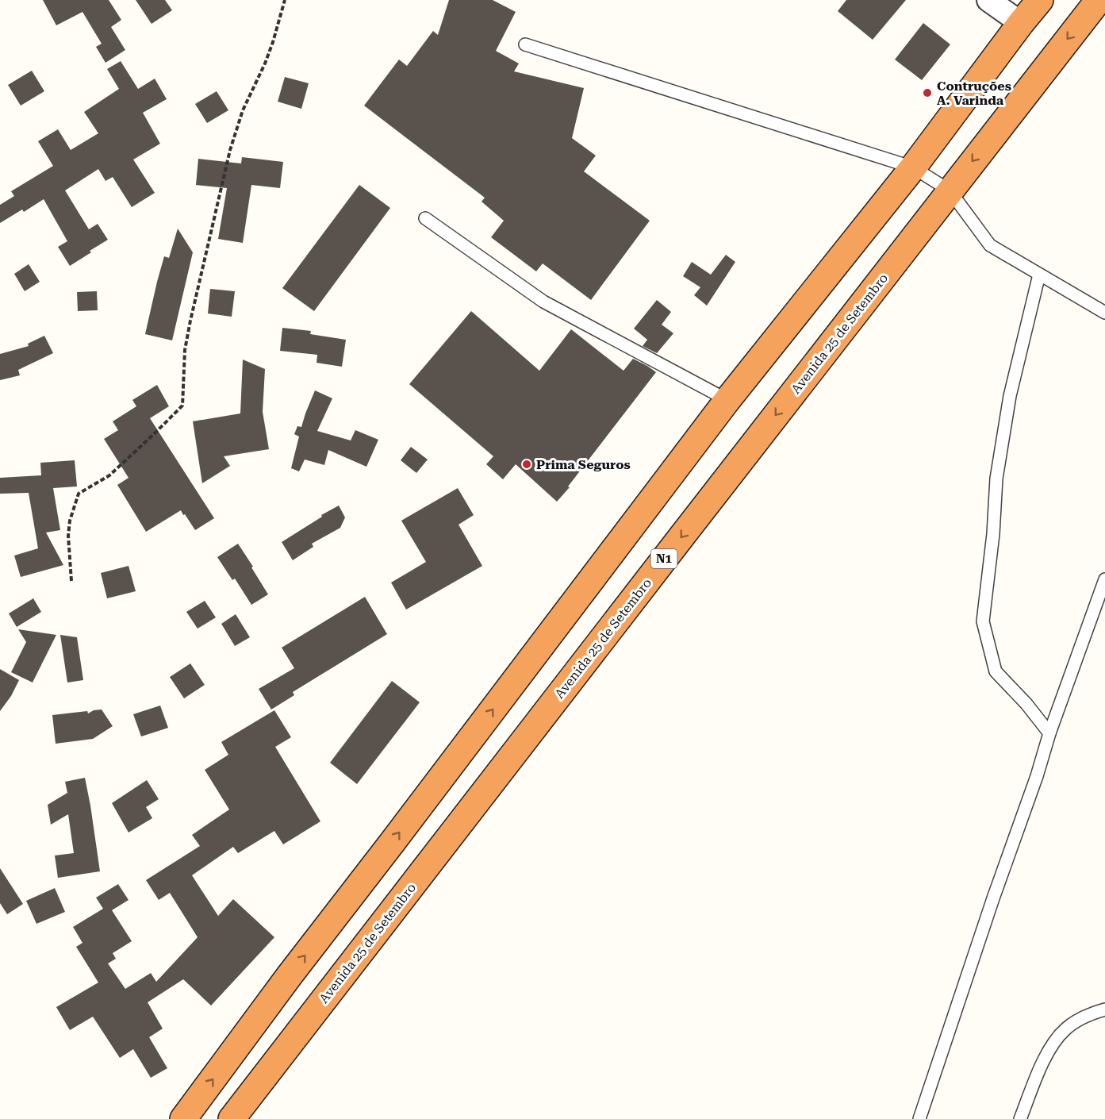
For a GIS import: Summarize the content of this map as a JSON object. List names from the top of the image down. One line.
{"streets":{"highway":["Avenida 25 de Setembro","N1"]},"places":["Contruções A. Varinda","Prima Seguros"]}
